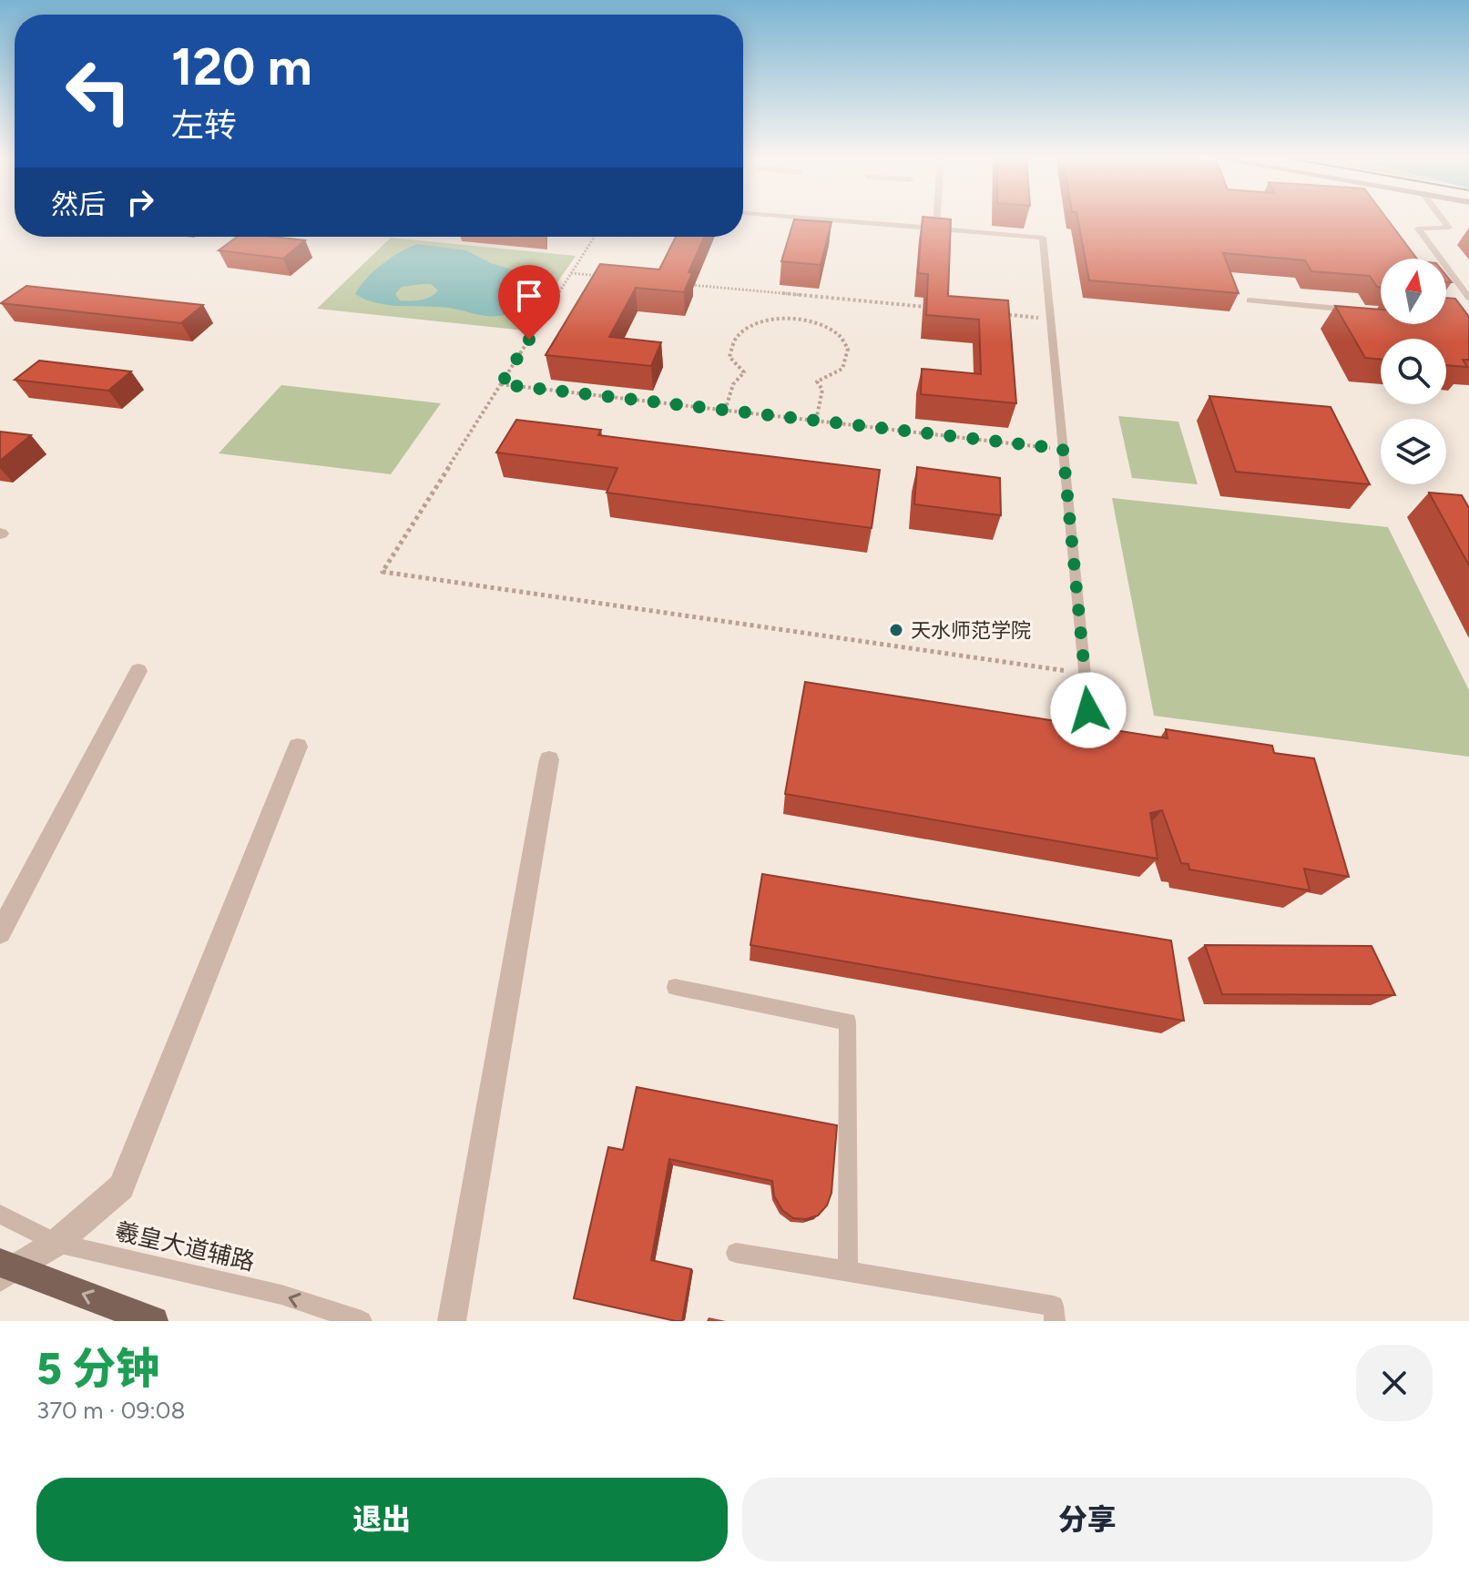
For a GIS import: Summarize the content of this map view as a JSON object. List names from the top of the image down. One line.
{"streets":{"lane":["羲皇大道辅路"]},"one_way":["羲皇大道辅路"],"places":["天水师范学院"],"north":"top","page":{"turn":["120 m","左转"],"then":"然后","heading":["5 分钟","370 m · 09:08"],"buttons":["退出","分享"]}}
